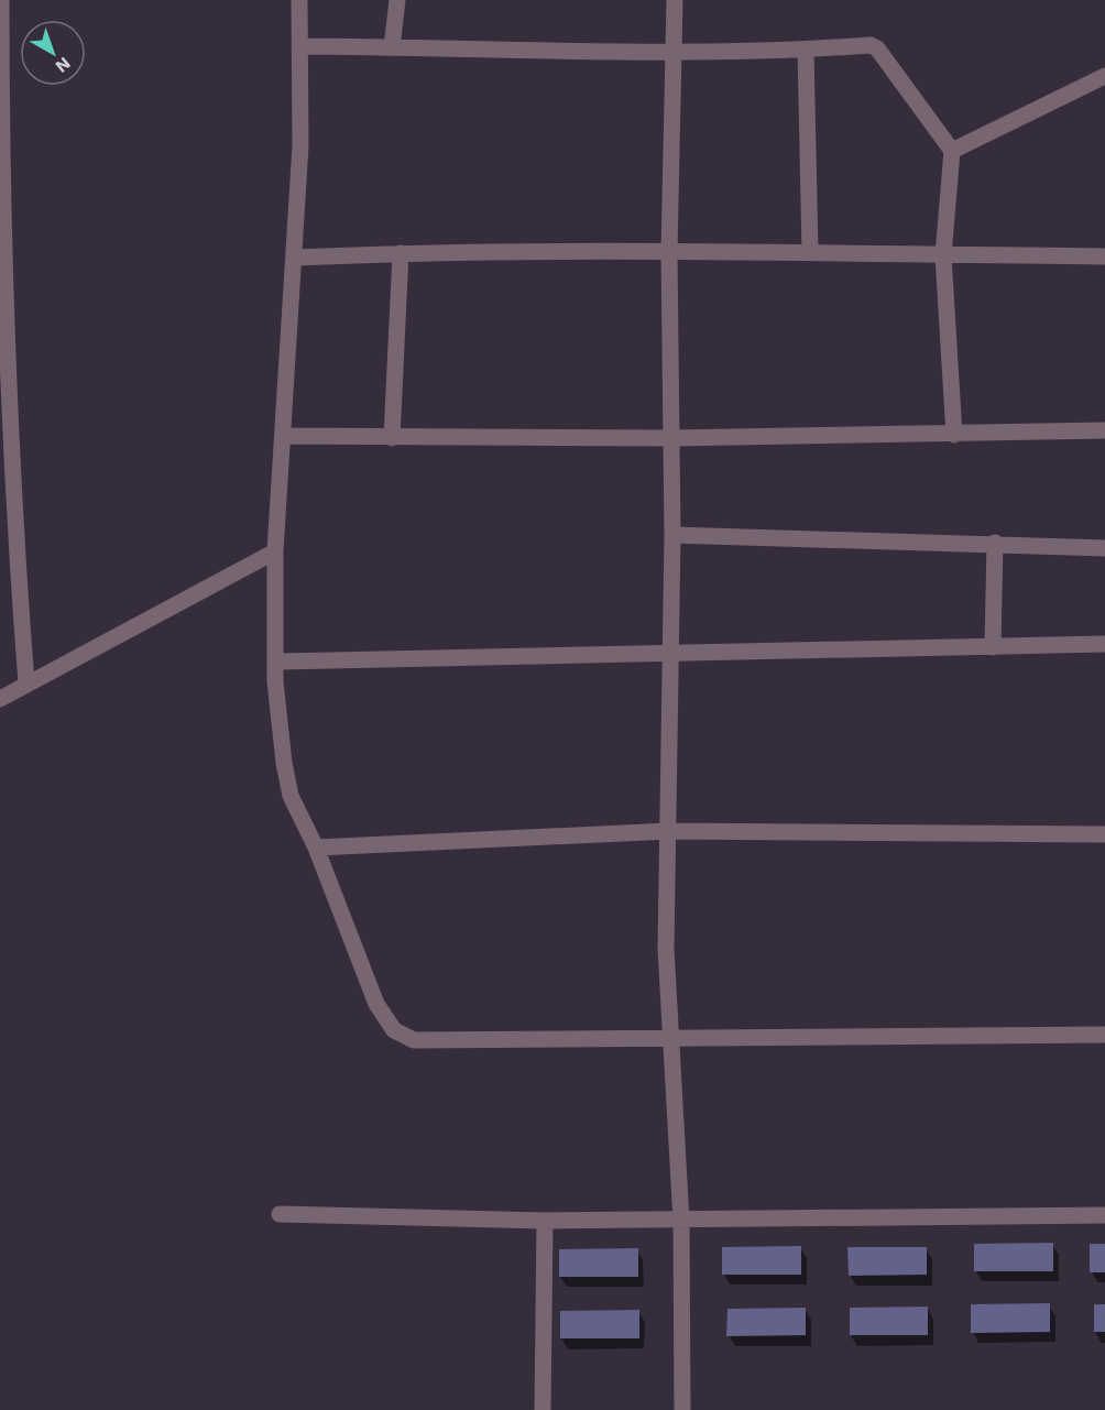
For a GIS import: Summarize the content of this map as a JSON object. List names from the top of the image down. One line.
{"north":"bottom right"}
